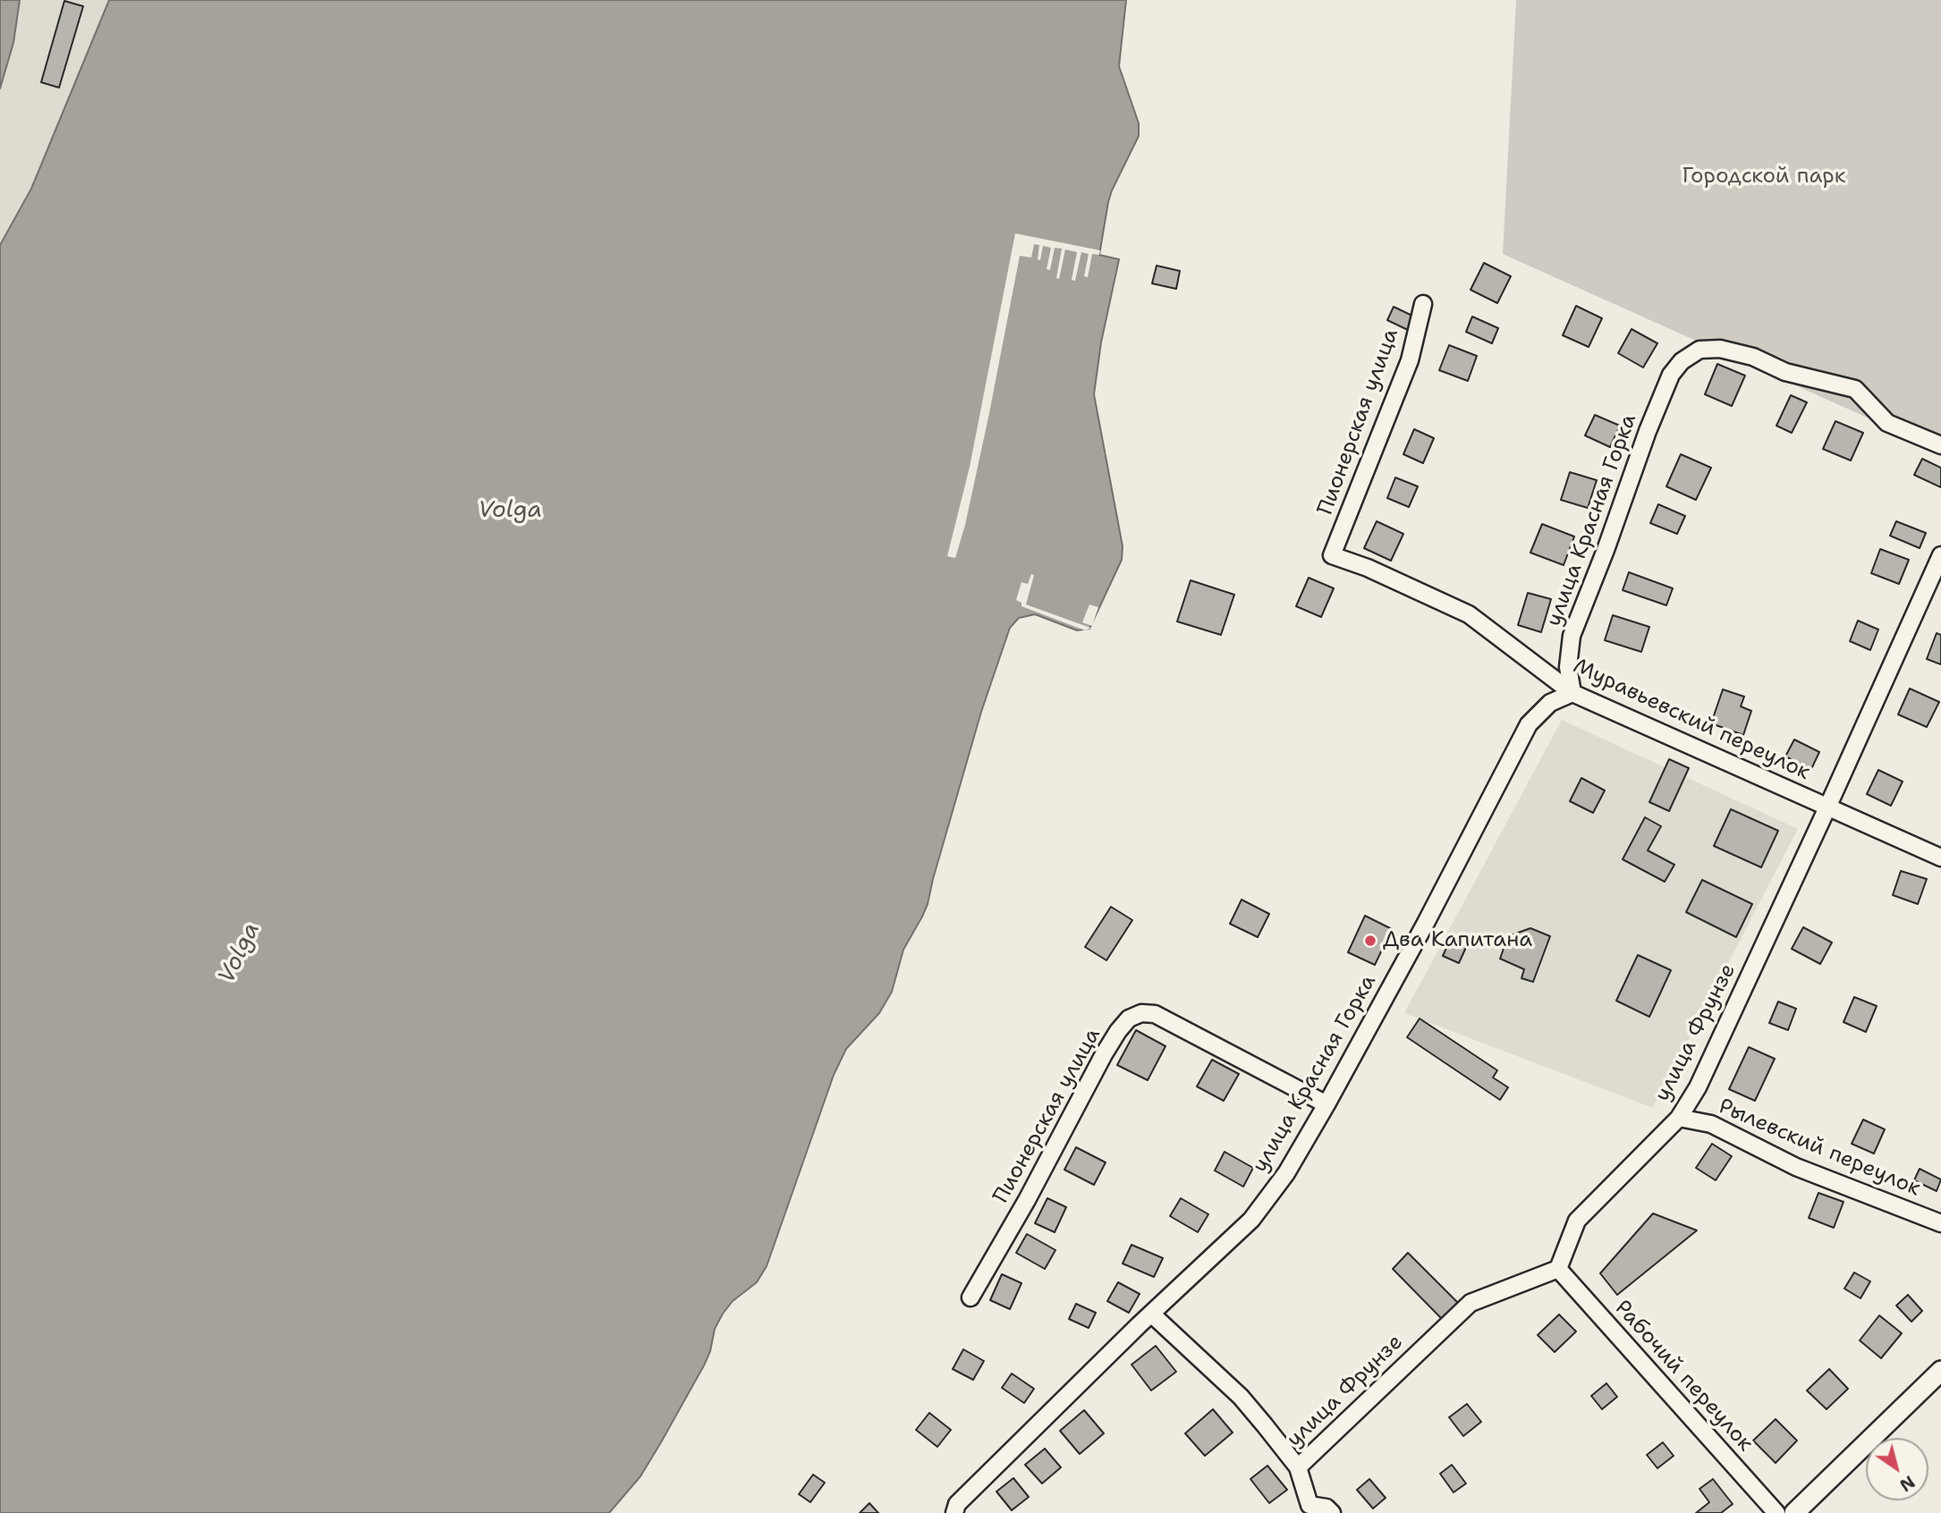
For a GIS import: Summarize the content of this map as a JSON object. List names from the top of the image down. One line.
{"streets":{"street":["Пионерская улица","улица Красная Горка","Муравьевский переулок","улица Фрунзе","Рылевский переулок","Рабочий переулок"]},"crossings":[["Пионерская улица","улица Красная Горка"],["Пионерская улица","Муравьевский переулок"],["улица Красная Горка","Муравьевский переулок"],["Муравьевский переулок","улица Фрунзе"],["улица Фрунзе","Рылевский переулок"],["улица Фрунзе","Рабочий переулок"]],"water":["Volga"],"parks":["Городской парк"],"places":["Два Капитана"],"north":"bottom right"}
